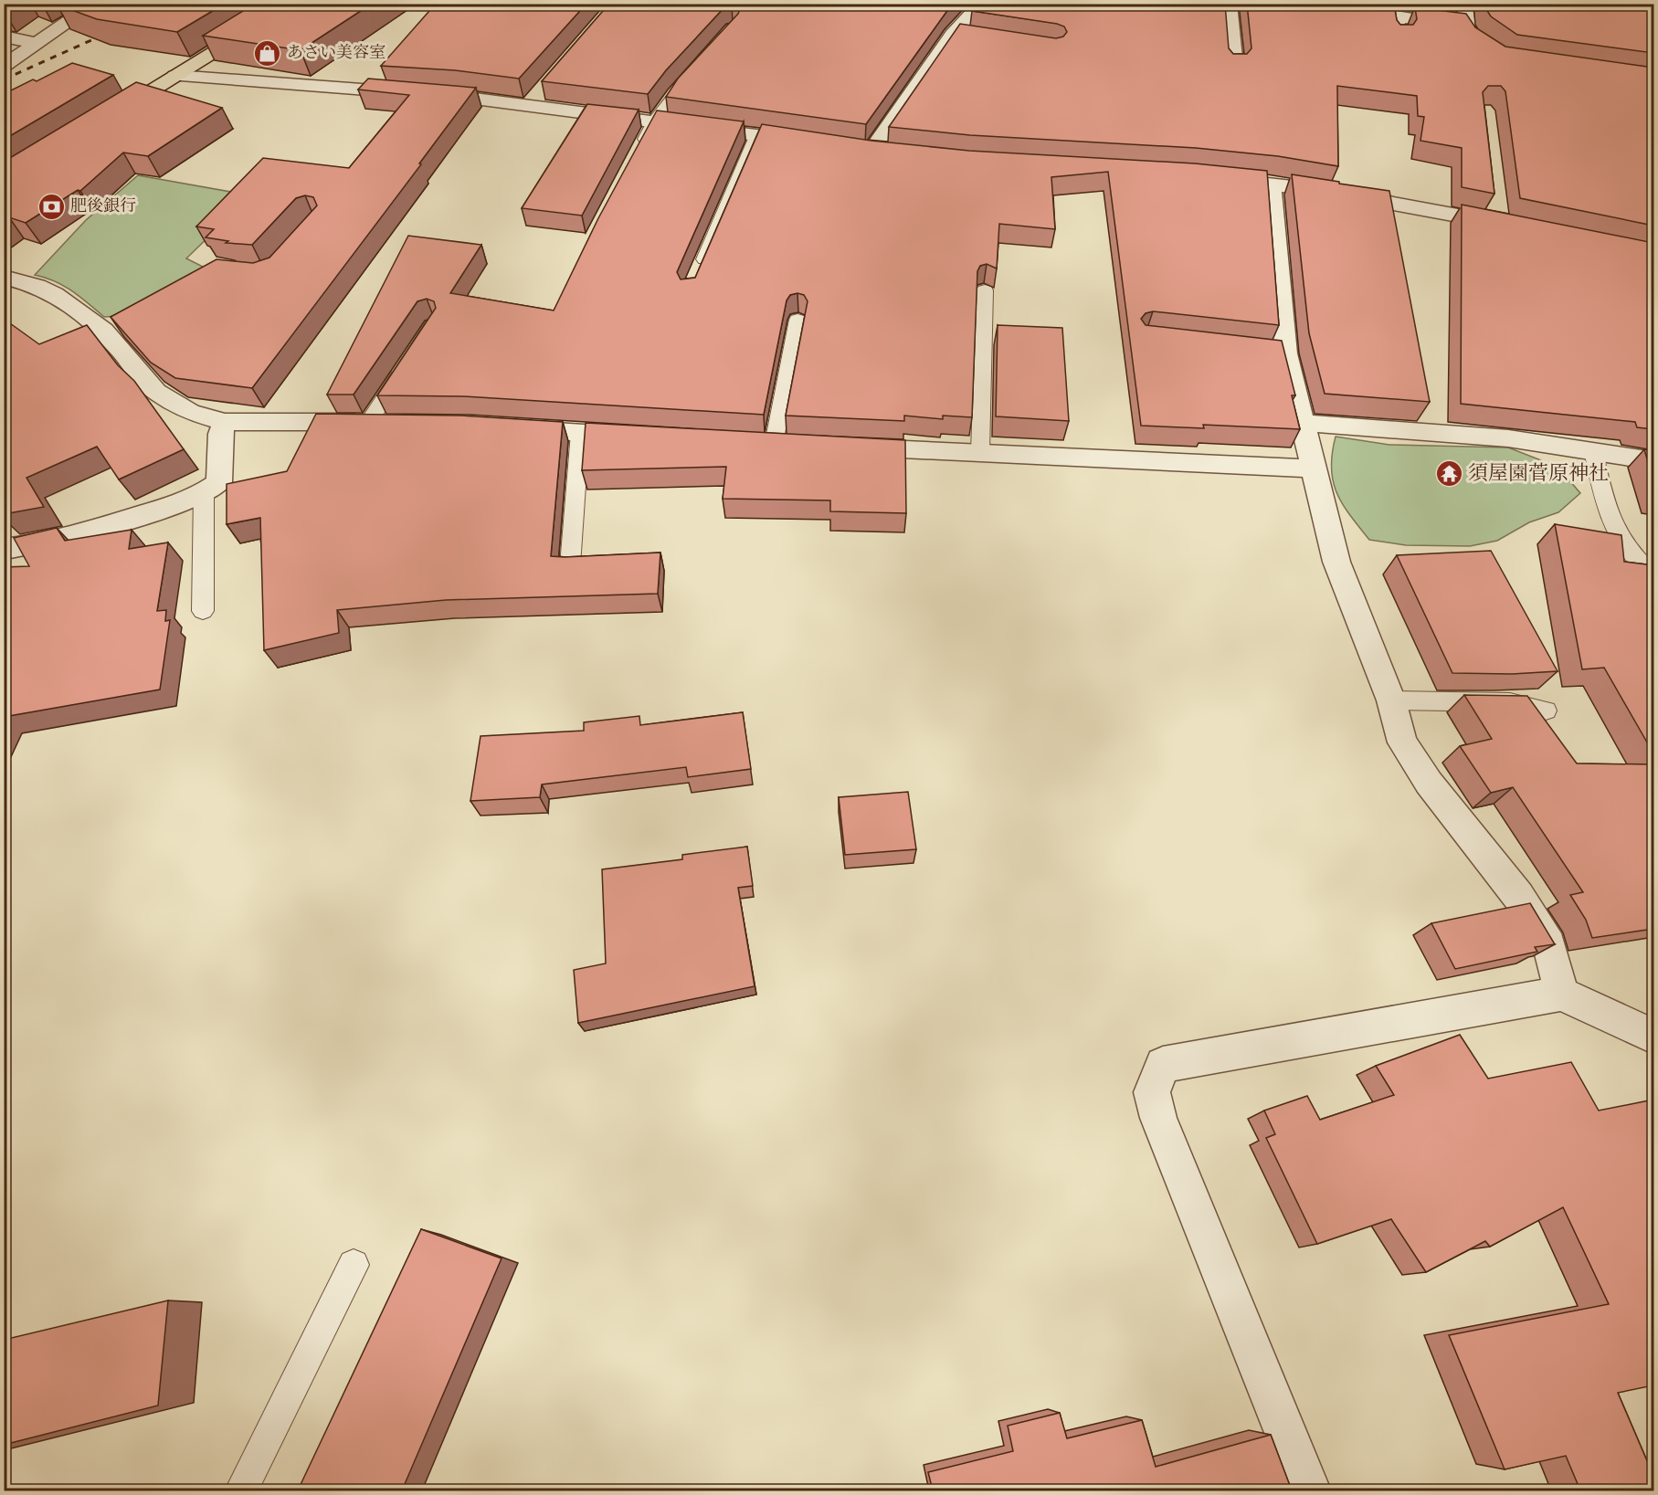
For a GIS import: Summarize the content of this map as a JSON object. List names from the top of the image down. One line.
{"places":{"shop":["あさい美容室"],"bank":["肥後銀行"],"temple":["須屋園菅原神社"]}}
